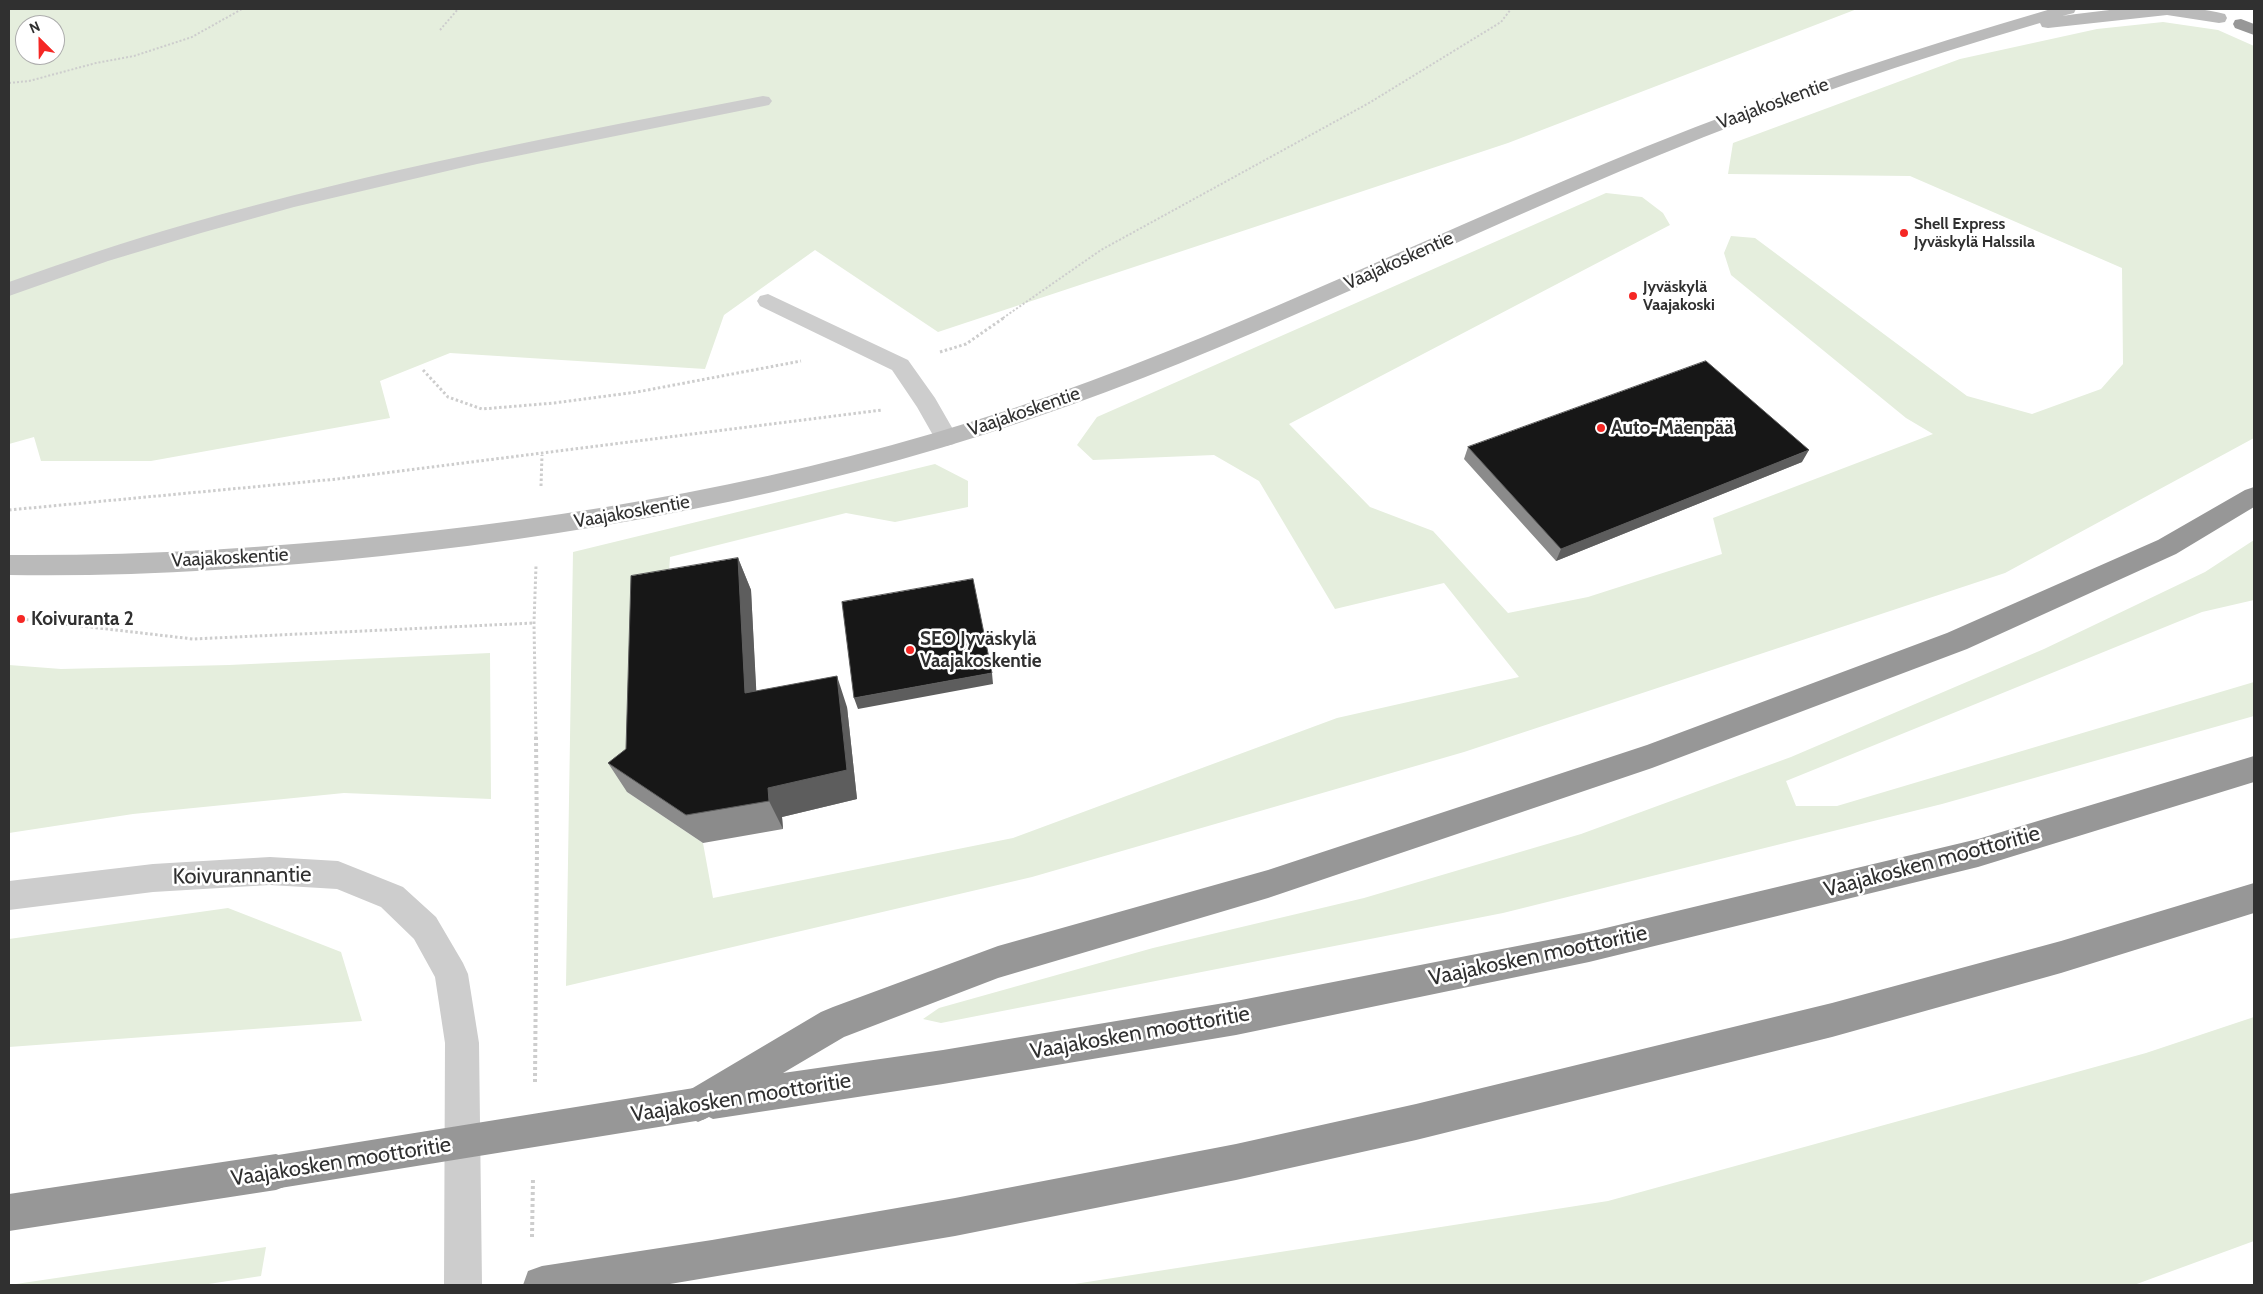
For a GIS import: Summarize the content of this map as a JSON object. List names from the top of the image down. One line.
{"streets":{"highway":["Vaajakosken moottoritie"],"main road":["Vaajakoskentie"],"street":["Koivurannantie"]},"places":["Shell Express Jyväskylä Halssila","Jyväskylä Vaajakoski","Auto-Mäenpää","Koivuranta 2","SEO Jyväskylä Vaajakoskentie"],"north":"top left"}
